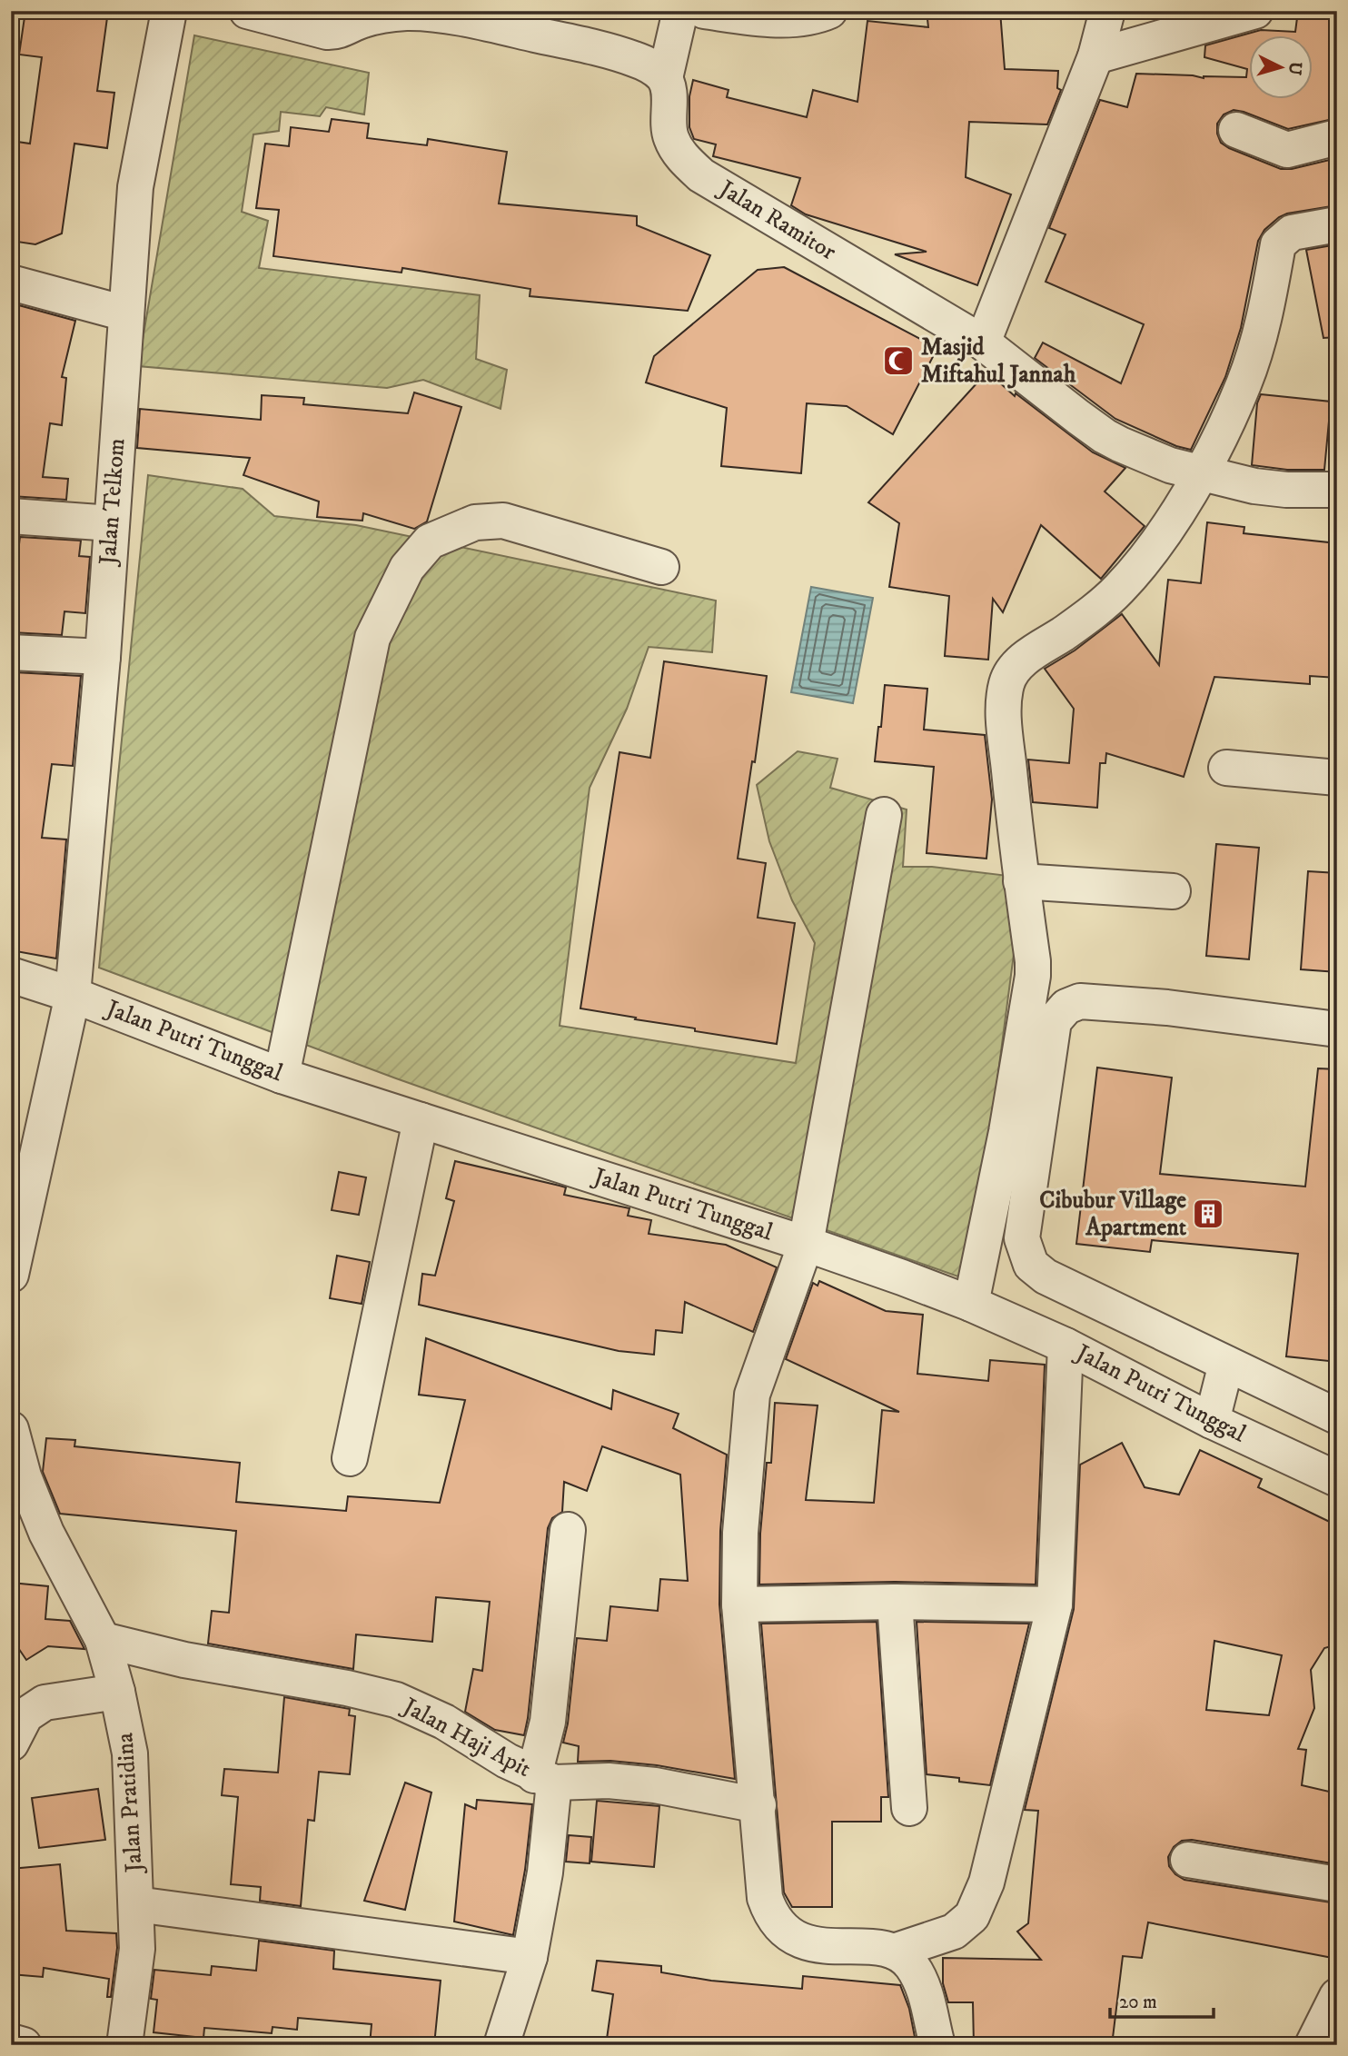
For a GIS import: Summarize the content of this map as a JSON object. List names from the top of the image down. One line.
{"streets":{"street":["Jalan Ramitor","Jalan Telkom","Jalan Putri Tunggal","Jalan Haji Apit","Jalan Pratidina"]},"crossings":[["Jalan Telkom","Jalan Putri Tunggal"],["Jalan Haji Apit","Jalan Pratidina"]],"places":{"mosque":["Masjid Miftahul Jannah"],"building":["Cibubur Village Apartment"]},"scale_bar":"20 m","north":"right"}
